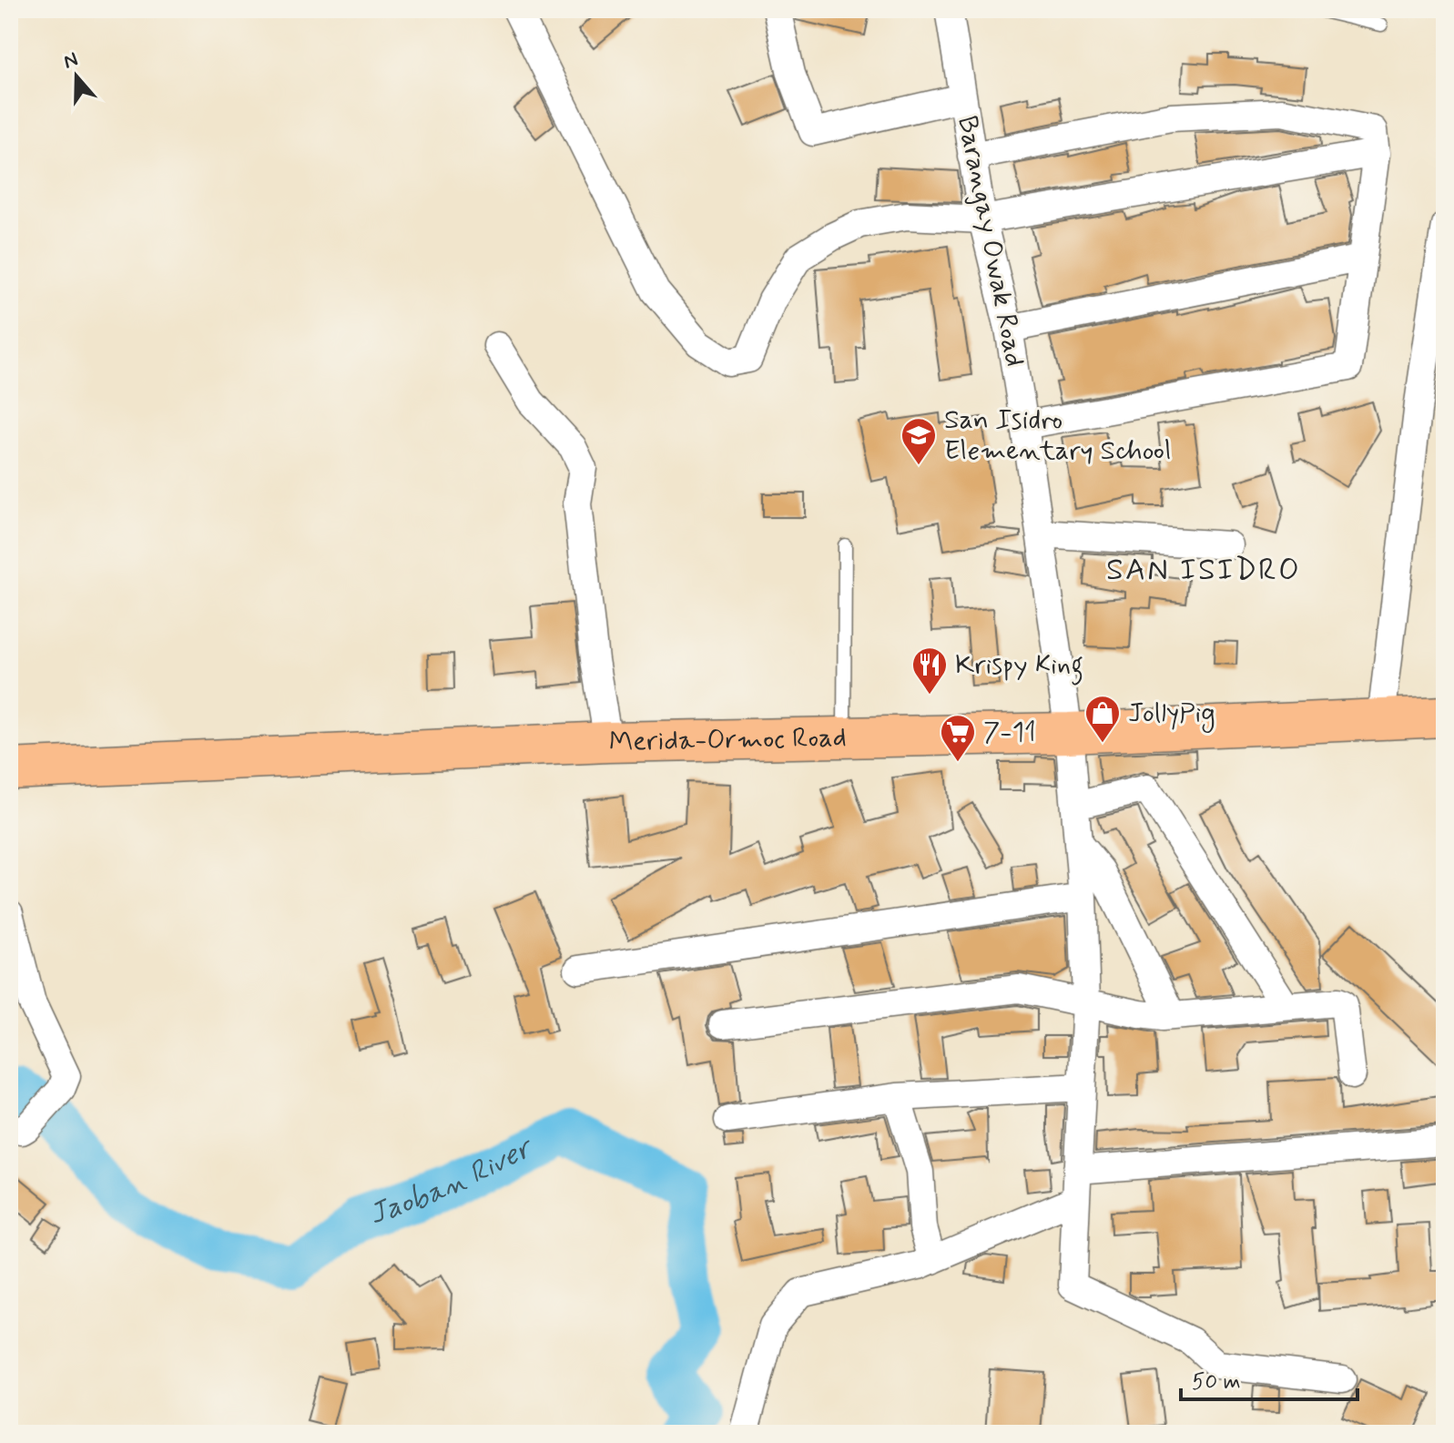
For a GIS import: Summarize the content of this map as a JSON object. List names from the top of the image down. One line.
{"streets":{"highway":["Merida-Ormoc Road"],"street":["Barangay Owak Road"]},"crossings":[["Barangay Owak Road","Merida-Ormoc Road"]],"districts":["SAN ISIDRO"],"water":["Jaoban River"],"places":{"school or university":["San Isidro Elementary School"],"restaurant":["Krispy King"],"shop":["JollyPig"],"supermarket":["7-11"]},"scale_bar":"50 m","north":"top"}
